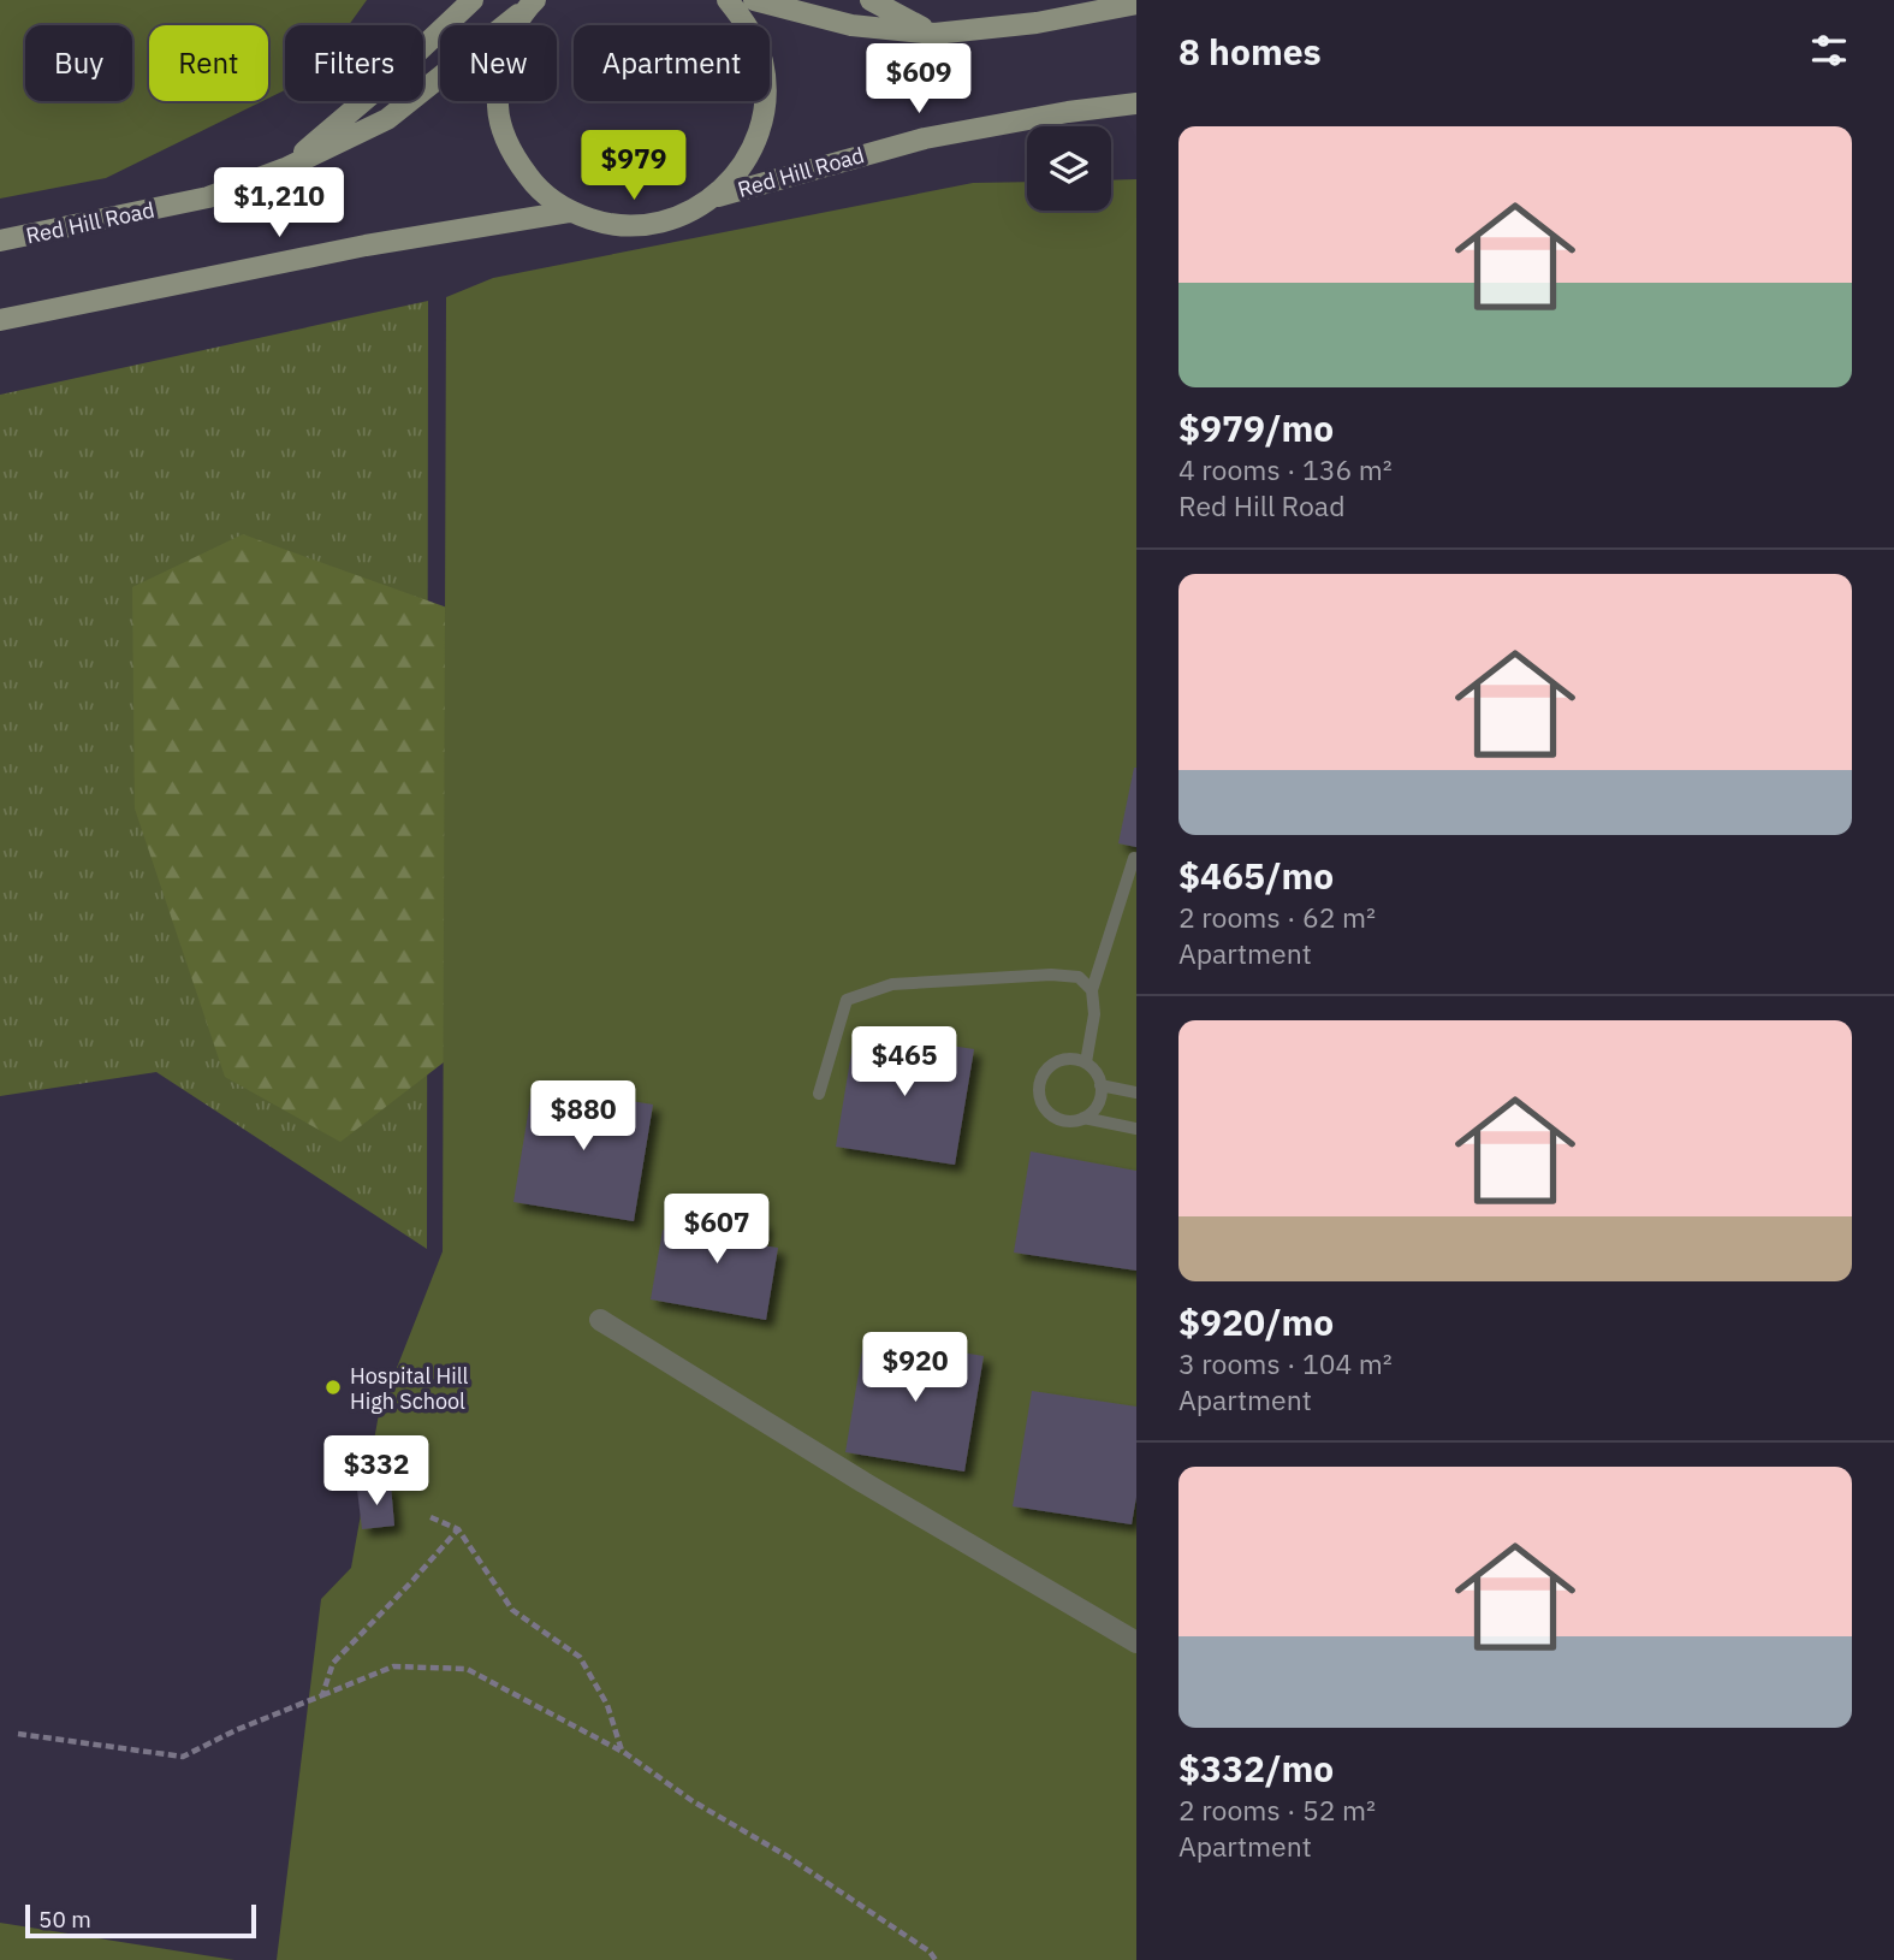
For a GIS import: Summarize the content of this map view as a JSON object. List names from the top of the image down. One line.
{"streets":{"main road":["Red Hill Road"]},"places":["Hospital Hill High School"],"scale_bar":"50 m","page":{"heading":"8 homes","chip":["Buy","Rent","Filters","New","Apartment"],"price":["$609","$979","$1,210","$465","$880","$607","$920","$332"],"list":[{"name":"$979/mo","note":"4 rooms · 136 m² · Red Hill Road"},{"name":"$465/mo","note":"2 rooms · 62 m² · Apartment"},{"name":"$920/mo","note":"3 rooms · 104 m² · Apartment"},{"name":"$332/mo","note":"2 rooms · 52 m² · Apartment"}],"scale":"50 m"}}
